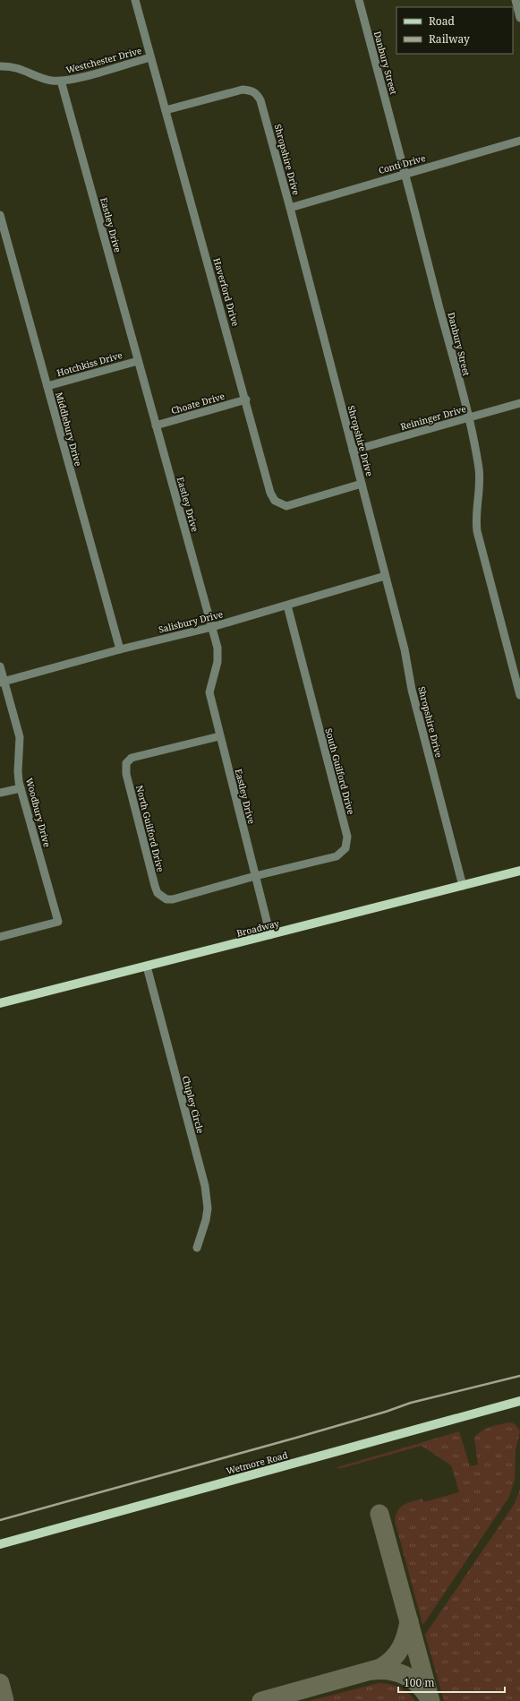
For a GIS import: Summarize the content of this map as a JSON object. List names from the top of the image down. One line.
{"streets":{"main road":["Broadway","Wetmore Road"],"street":["Westchester Drive","Danbury Street","Shropshire Drive","Conti Drive","Eastley Drive","Haverford Drive","Hotchkiss Drive","Choate Drive","Reininger Drive","Middlebury Drive","Salisbury Drive","South Guilford Drive","Woodbury Drive","North Guilford Drive","Chipley Circle"]},"crossings":[["Westchester Drive","Eastley Drive"],["Westchester Drive","Haverford Drive"],["Danbury Street","Conti Drive"],["Danbury Street","Reininger Drive"],["Shropshire Drive","Conti Drive"],["Shropshire Drive","Haverford Drive"],["Shropshire Drive","Reininger Drive"],["Shropshire Drive","Salisbury Drive"],["Shropshire Drive","Broadway"],["Eastley Drive","Hotchkiss Drive"],["Eastley Drive","Choate Drive"],["Eastley Drive","Salisbury Drive"],["Eastley Drive","South Guilford Drive"],["Eastley Drive","North Guilford Drive"],["Eastley Drive","Broadway"],["Haverford Drive","Choate Drive"],["Hotchkiss Drive","Middlebury Drive"],["Middlebury Drive","Salisbury Drive"],["Salisbury Drive","South Guilford Drive"],["Salisbury Drive","Woodbury Drive"],["South Guilford Drive","North Guilford Drive"],["Broadway","Chipley Circle"]],"legend":["Road","Railway"],"scale_bar":"100 m"}
